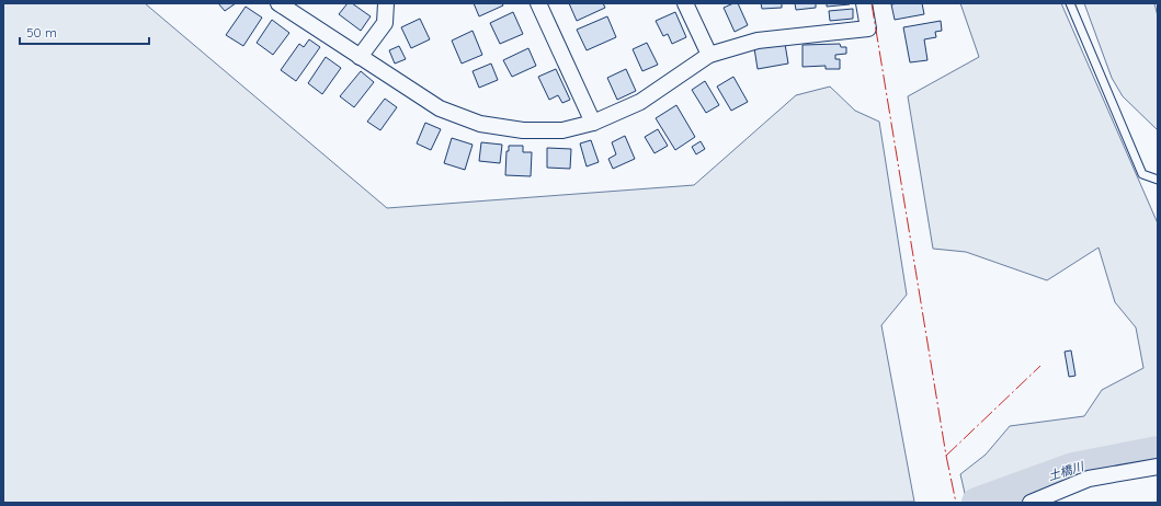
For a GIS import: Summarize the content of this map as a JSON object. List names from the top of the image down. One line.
{"water":["土橋川"],"scale_bar":"50 m"}
